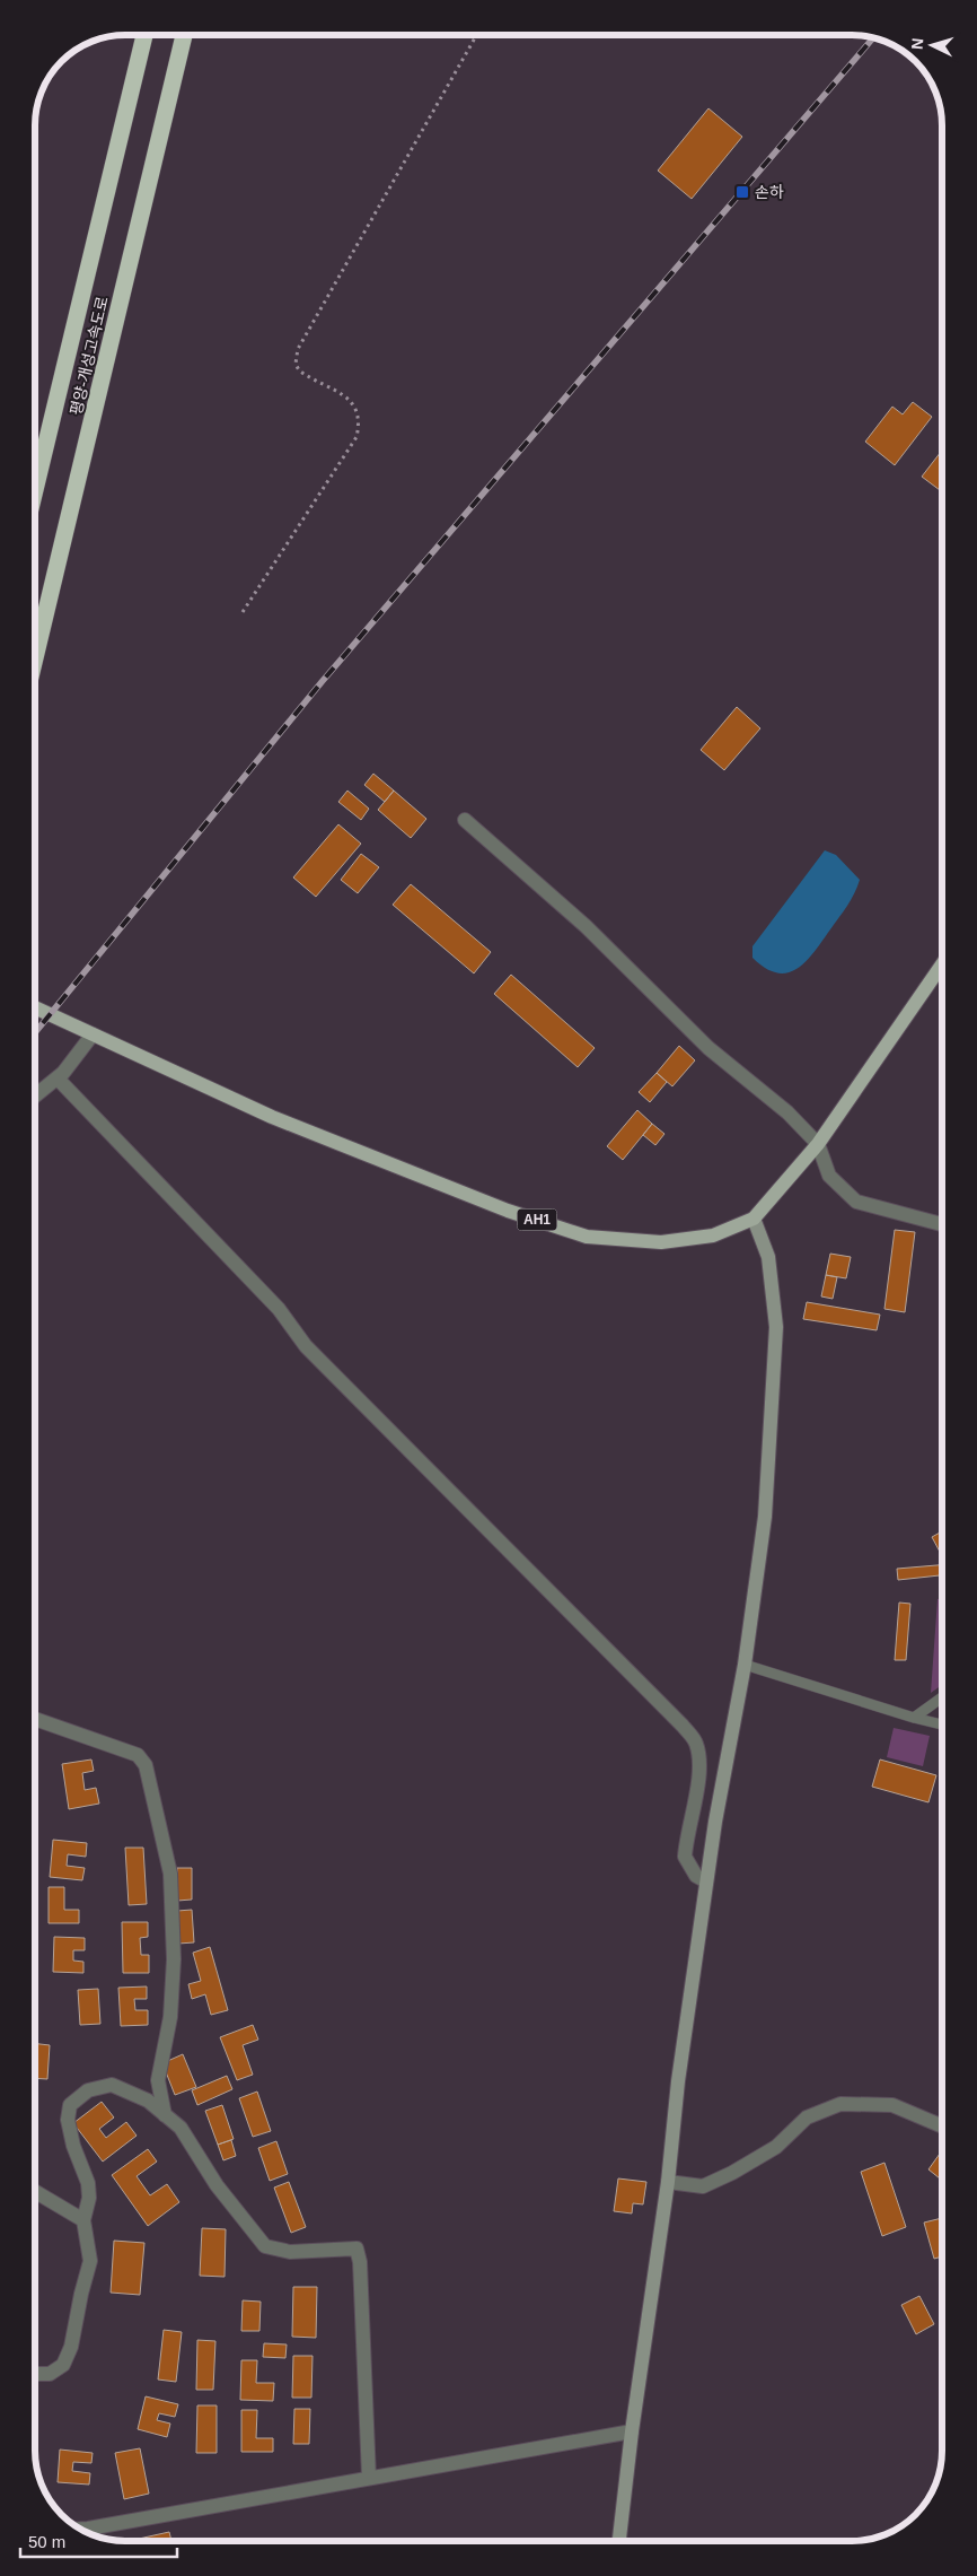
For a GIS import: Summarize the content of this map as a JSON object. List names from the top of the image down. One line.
{"streets":{"highway":["평양-개성고속도로"],"main road":["AH1"]},"places":{"transit":["손하"]},"scale_bar":"50 m","north":"left"}
